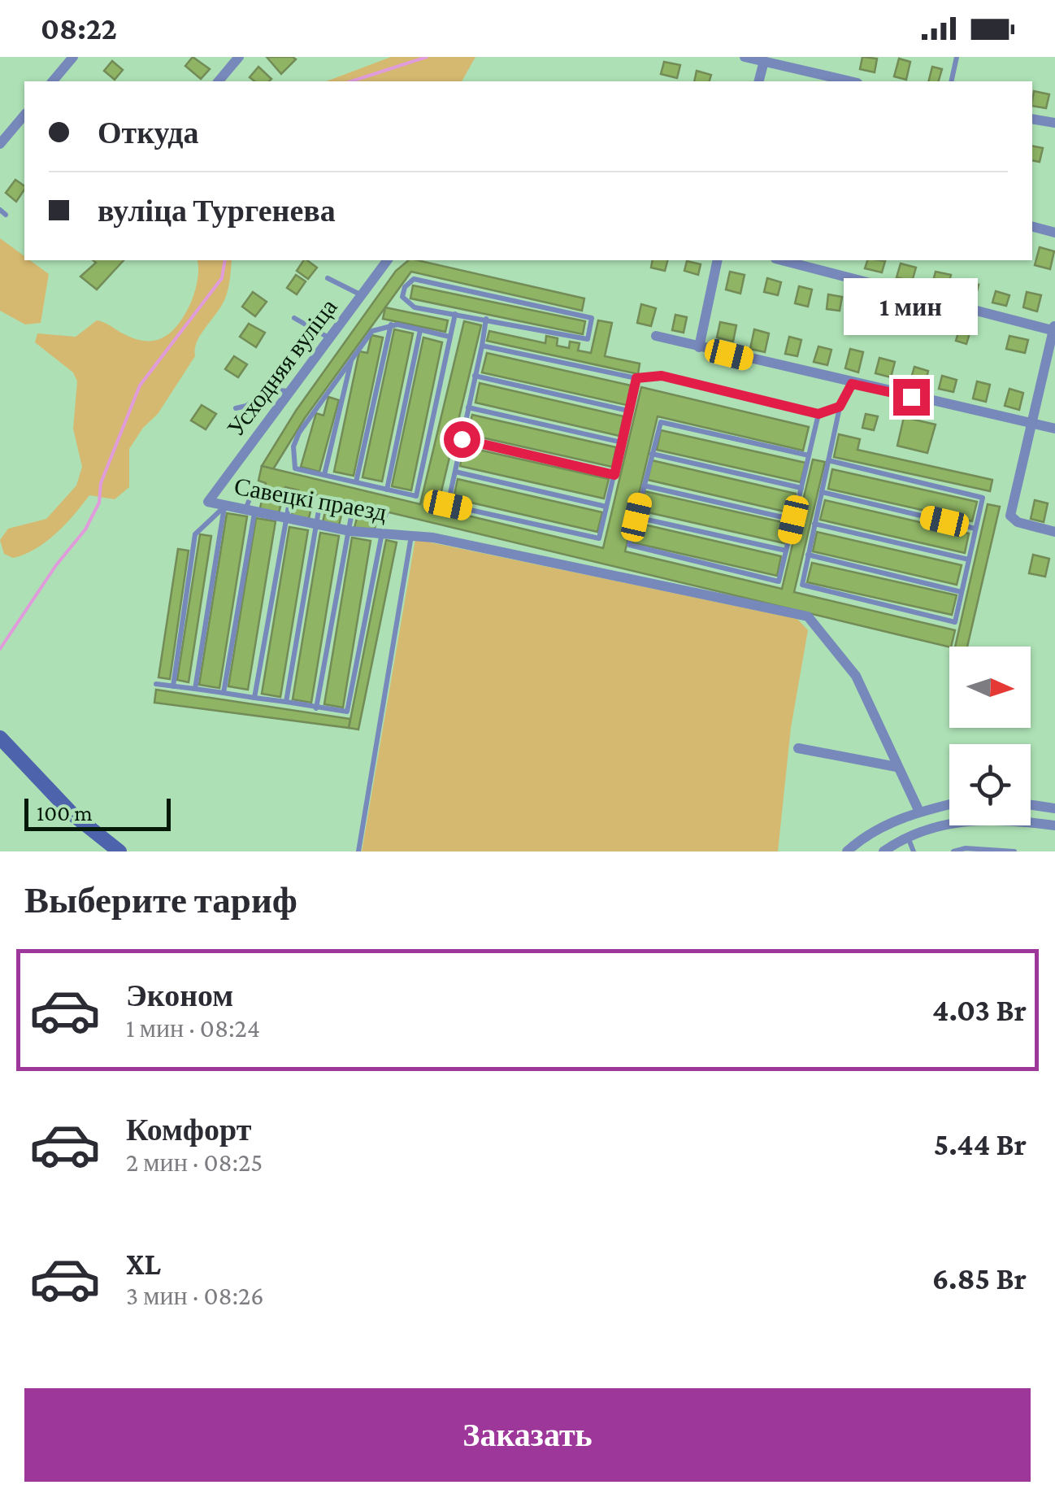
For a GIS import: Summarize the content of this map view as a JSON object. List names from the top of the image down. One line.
{"streets":{"street":["Усходняя вуліца","Савецкі праезд"]},"crossings":[["Усходняя вуліца","Савецкі праезд"]],"scale_bar":"100 m","north":"right","page":{"status":"08:22","banner":["Откуда","вуліца Тургенева"],"bubble":"1 мин","scale":"100 m","heading":"Выберите тариф","list":[{"name":"Эконом","note":"1 мин · 08:24","value":"4.03 Br"},{"name":"Комфорт","note":"2 мин · 08:25","value":"5.44 Br"},{"name":"XL","note":"3 мин · 08:26","value":"6.85 Br"}],"buttons":"Заказать"}}
